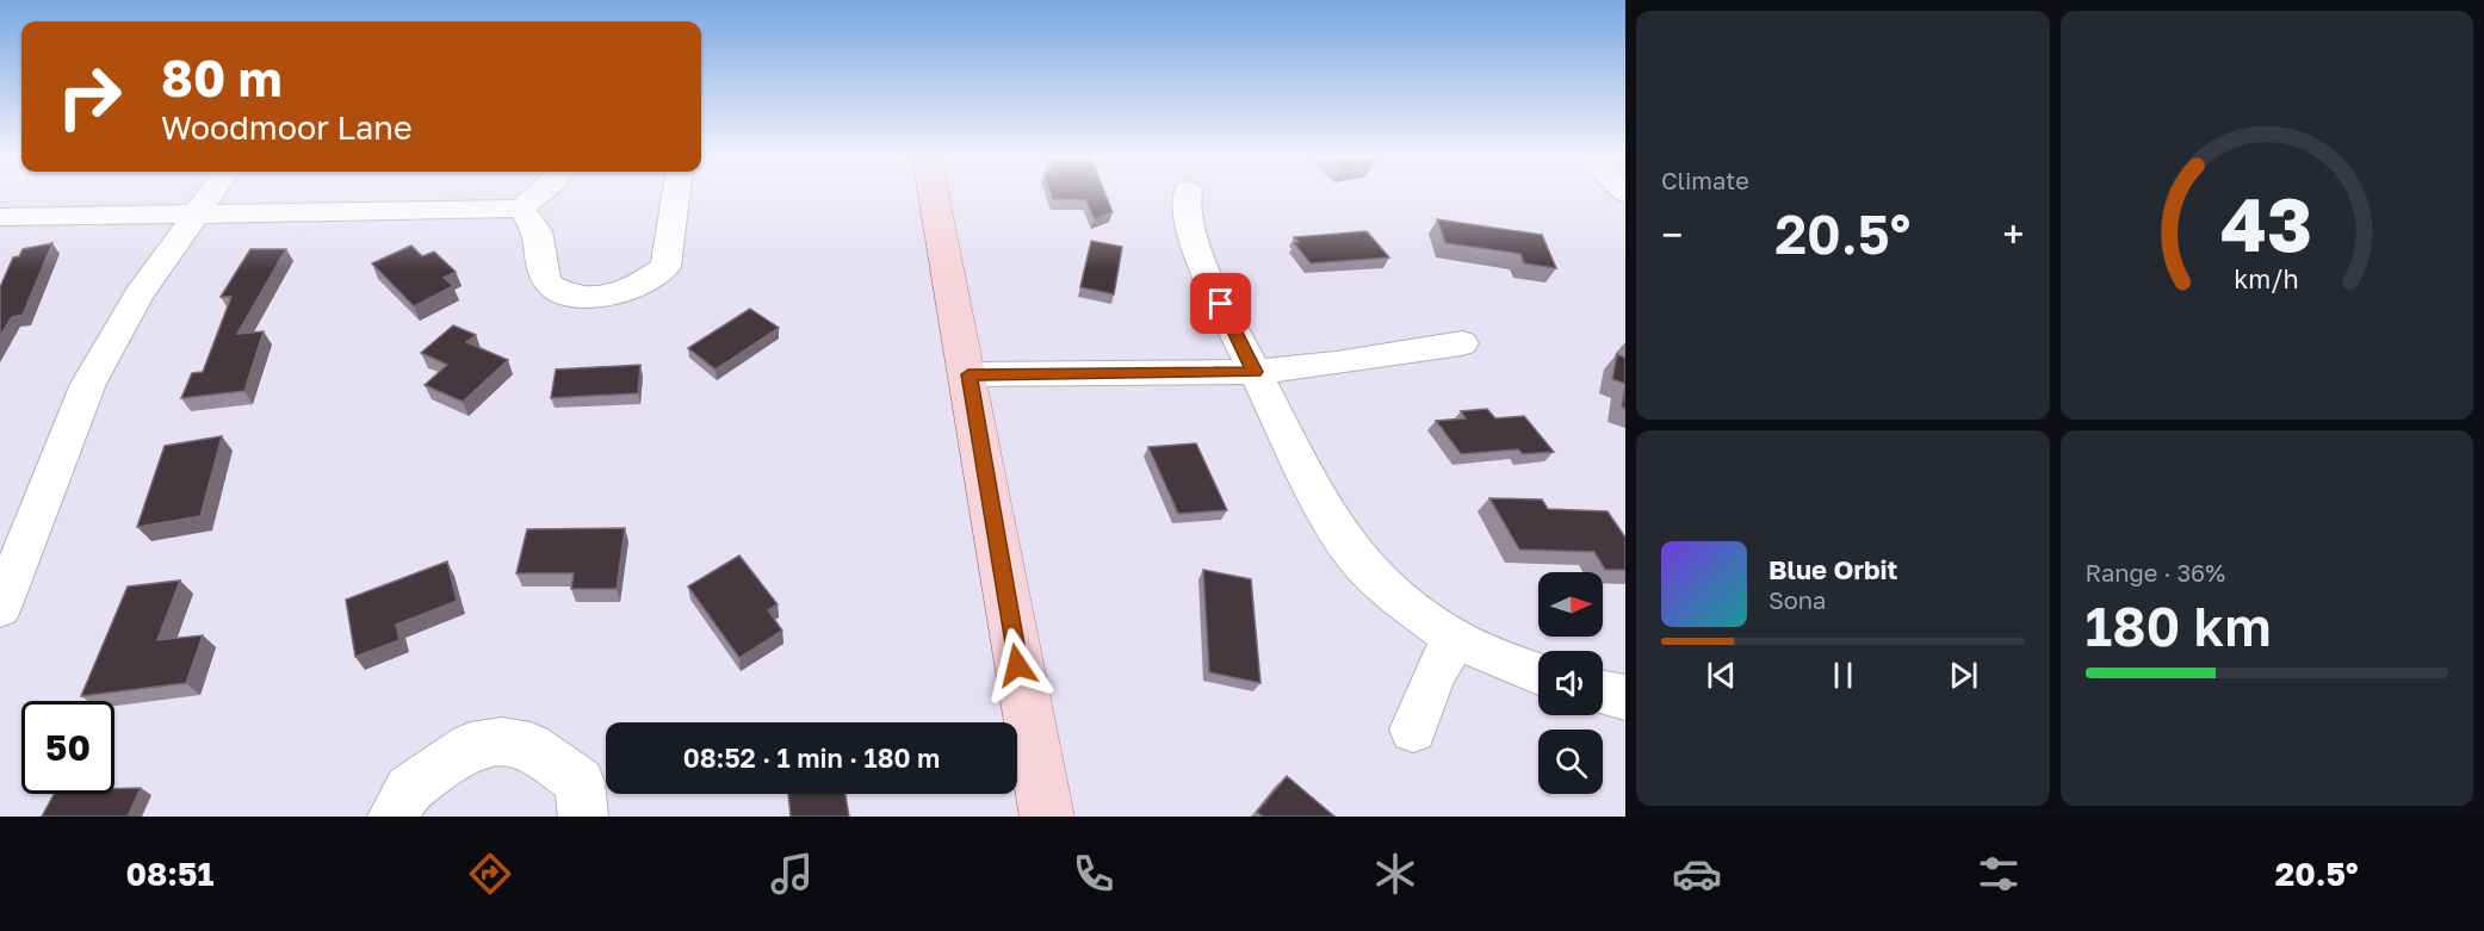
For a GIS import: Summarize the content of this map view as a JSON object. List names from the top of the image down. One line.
{"north":"right","page":{"tile":["Climate",["Range · 36%","180 km"]],"turn":["80 m","Woodmoor Lane"],"heat":["−","20.5°","+"],"song":["Blue Orbit","Sona"],"limit":"50","trip":"08:52 · 1 min · 180 m","tabs":["08:51","20.5°"],"gauge":["43","km/h"]}}
